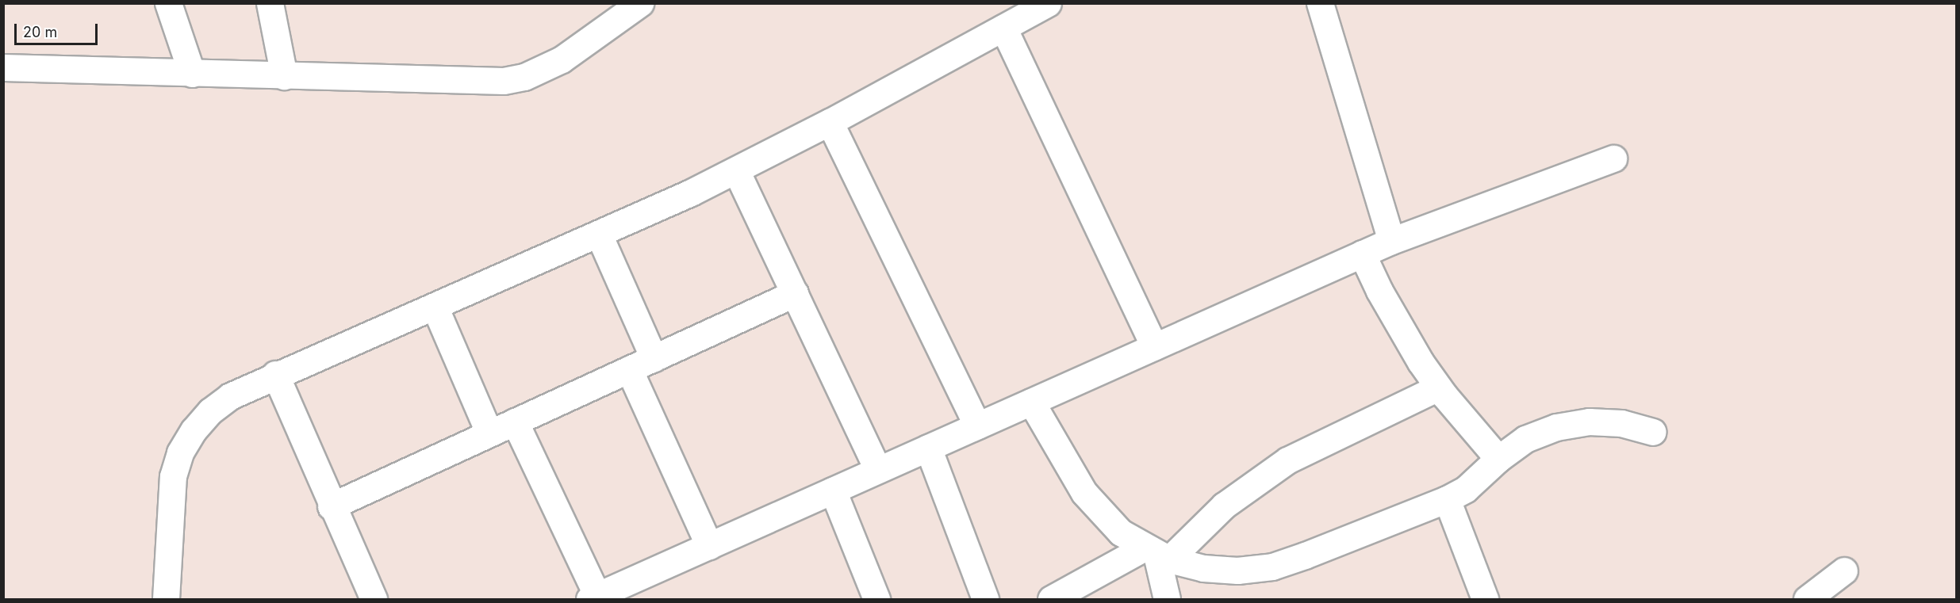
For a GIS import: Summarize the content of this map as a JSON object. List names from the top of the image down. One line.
{"scale_bar":"20 m"}
